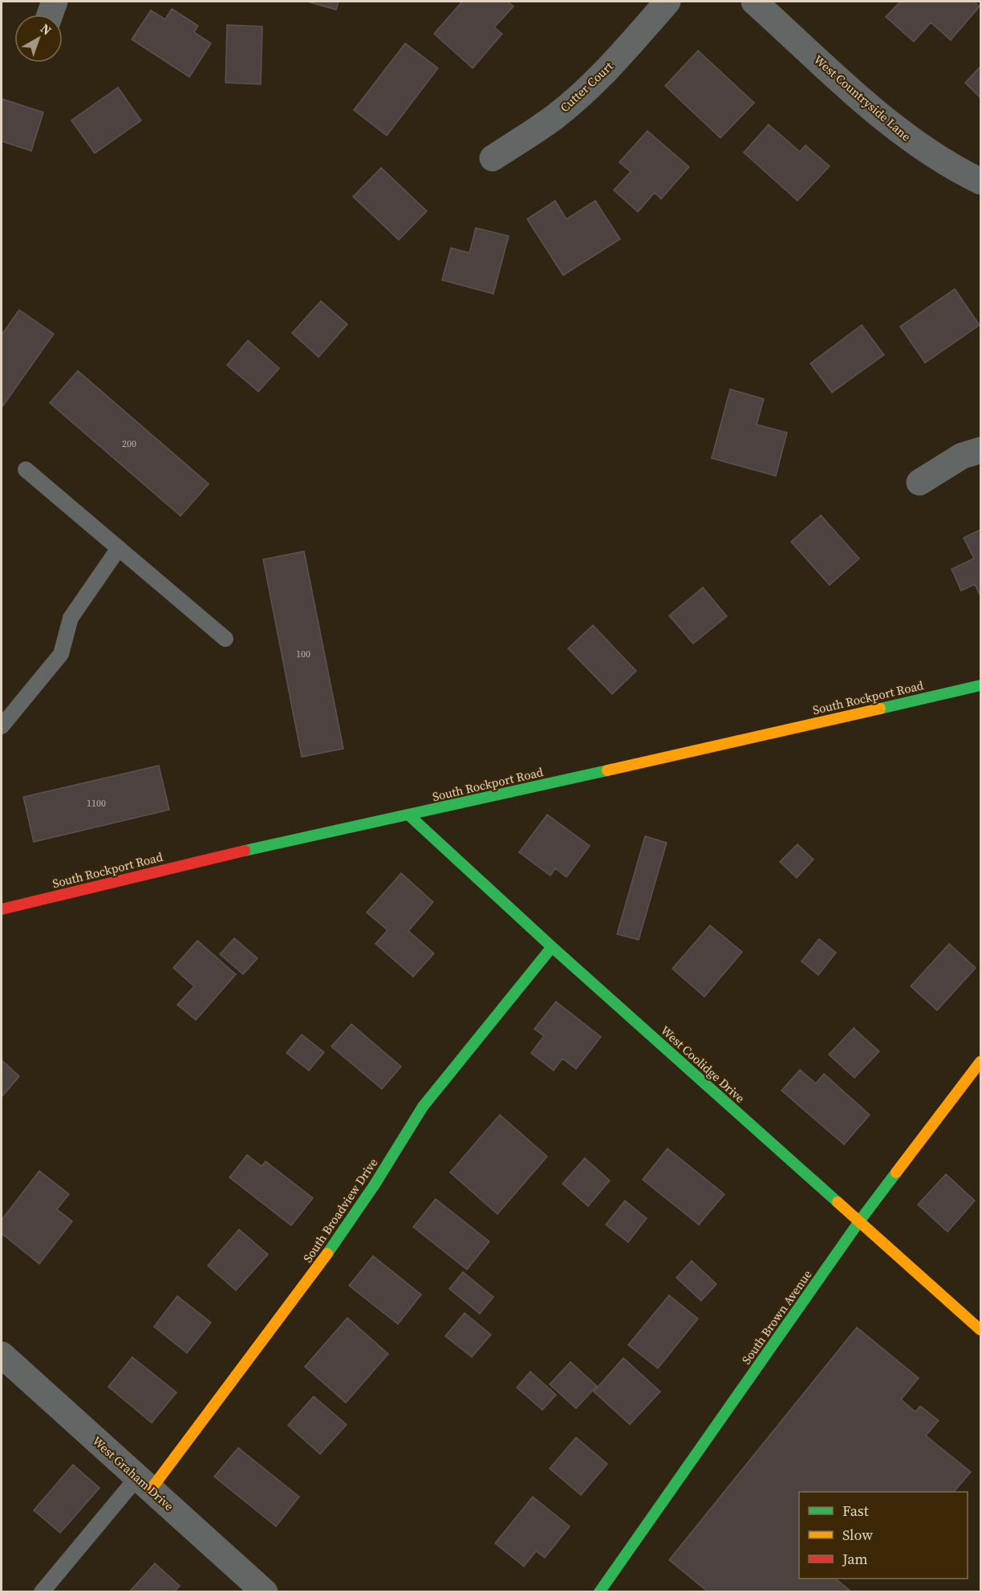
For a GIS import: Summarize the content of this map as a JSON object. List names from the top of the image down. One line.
{"streets":{"street":["Cutter Court","West Countryside Lane","South Rockport Road","West Coolidge Drive","South Broadview Drive","South Brown Avenue","West Graham Drive"]},"crossings":[["South Rockport Road","West Coolidge Drive"],["West Coolidge Drive","South Broadview Drive"],["West Coolidge Drive","South Brown Avenue"],["South Broadview Drive","West Graham Drive"]],"house_numbers":["200","100","1100"],"legend":["Fast","Slow","Jam"],"north":"top right"}
